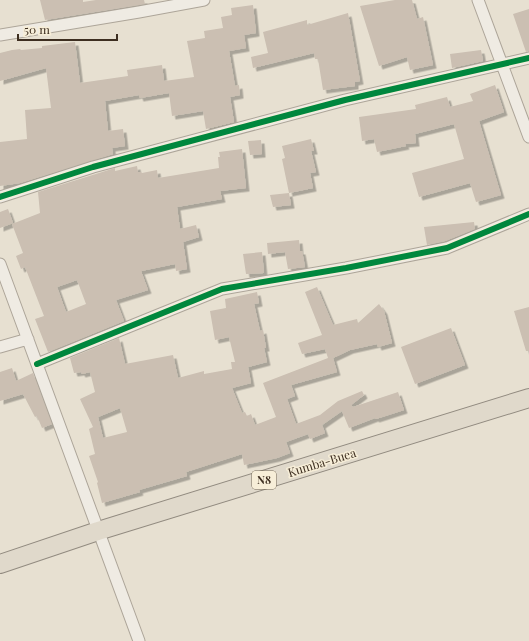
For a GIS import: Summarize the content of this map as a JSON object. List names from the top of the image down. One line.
{"streets":{"highway":["Kumba-Buea","N8"]},"scale_bar":"50 m"}
